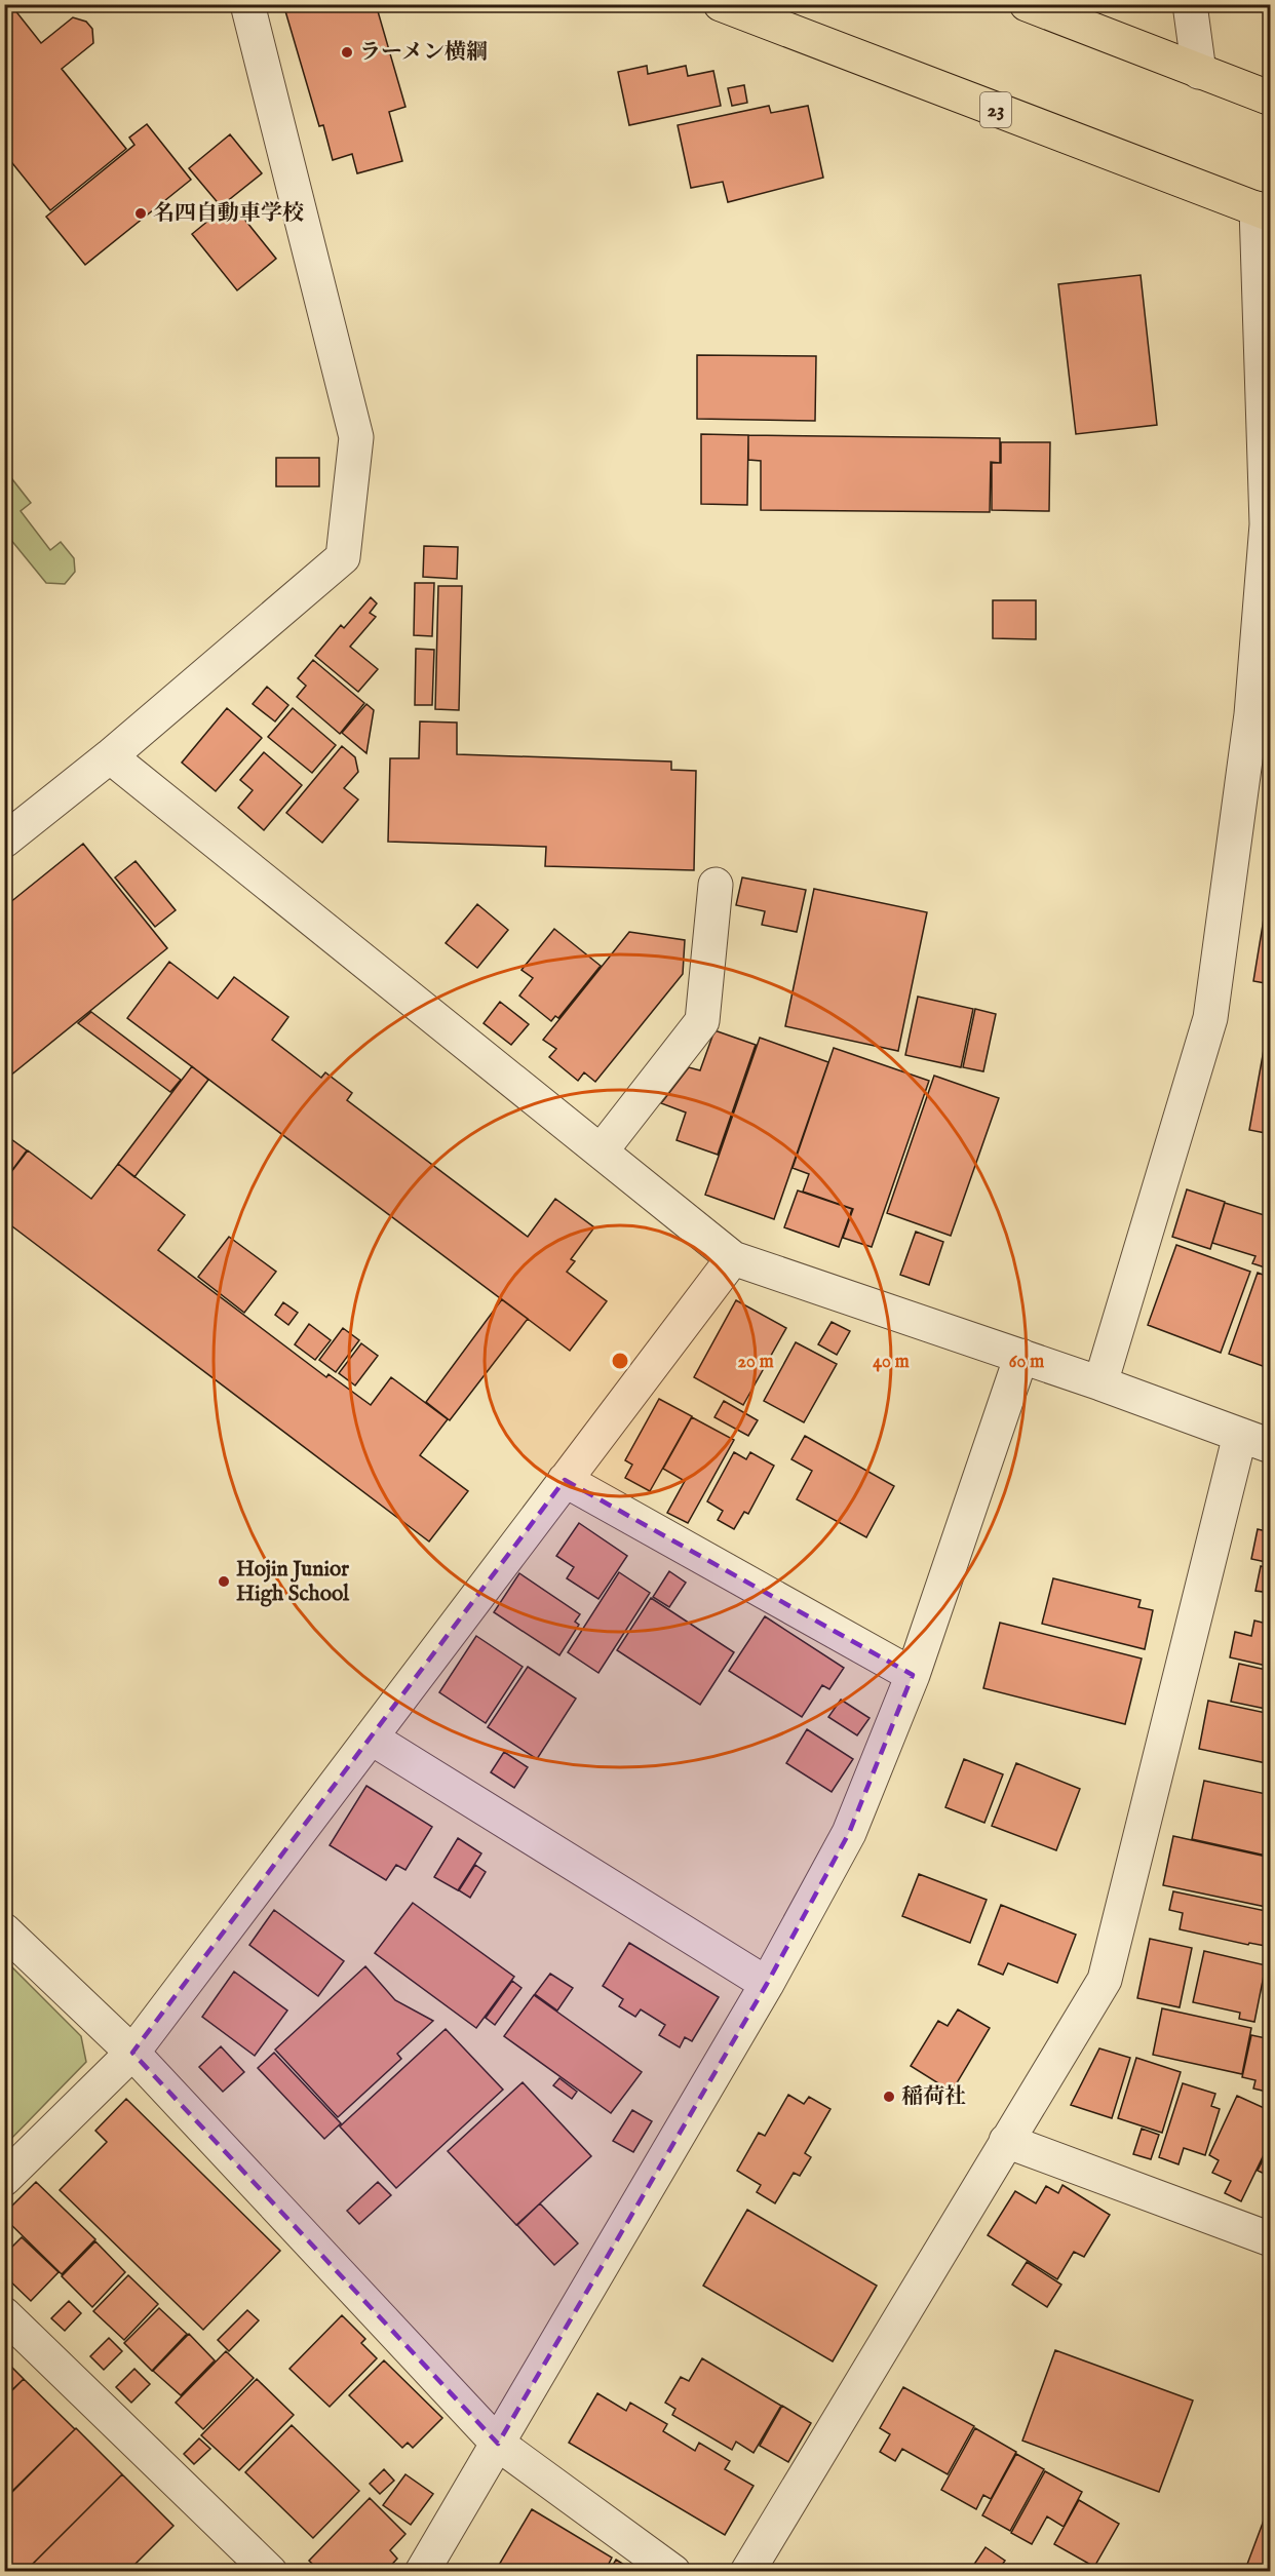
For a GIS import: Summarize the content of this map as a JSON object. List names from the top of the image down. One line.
{"streets":{"highway":["23"]},"places":["ラーメン横綱","名四自動車学校","Hojin Junior High School","稲荷社"],"rings":["20 m","40 m","60 m"]}
